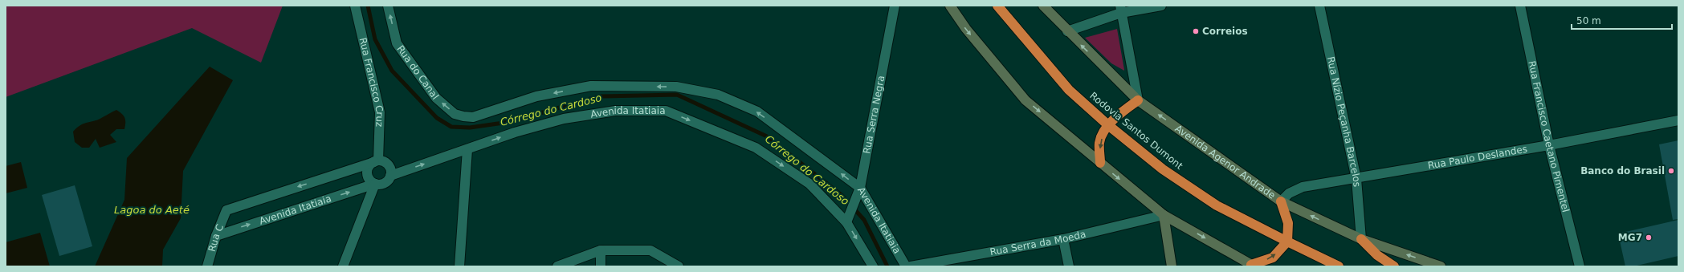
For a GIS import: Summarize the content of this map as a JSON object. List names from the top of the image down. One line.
{"streets":{"highway":["Rodovia Santos Dumont"],"main road":["Avenida Agenor Andrade"],"street":["Rua do Canal","Rua Francisco Cruz","Avenida Itatiaia","Rua Serra Negra","Rua Nízio Peçanha Barcelos","Rua Francisco Caetano Pimentel","Rua Paulo Deslandes","Rua C","Rua Serra da Moeda"]},"crossings":[["Rua do Canal","Avenida Itatiaia"],["Rua Francisco Cruz","Avenida Itatiaia"],["Rua Francisco Cruz","Rua C"],["Avenida Itatiaia","Rua Serra Negra"],["Avenida Itatiaia","Rua C"],["Rua Nízio Peçanha Barcelos","Rua Paulo Deslandes"],["Rua Nízio Peçanha Barcelos","Avenida Agenor Andrade"],["Rua Francisco Caetano Pimentel","Rua Paulo Deslandes"],["Rua Paulo Deslandes","Avenida Agenor Andrade"]],"one_way":["Rua do Canal","Rua C"],"water":["Córrego do Cardoso","Lagoa do Aeté"],"places":["Correios","Banco do Brasil","MG7"],"scale_bar":"50 m"}
